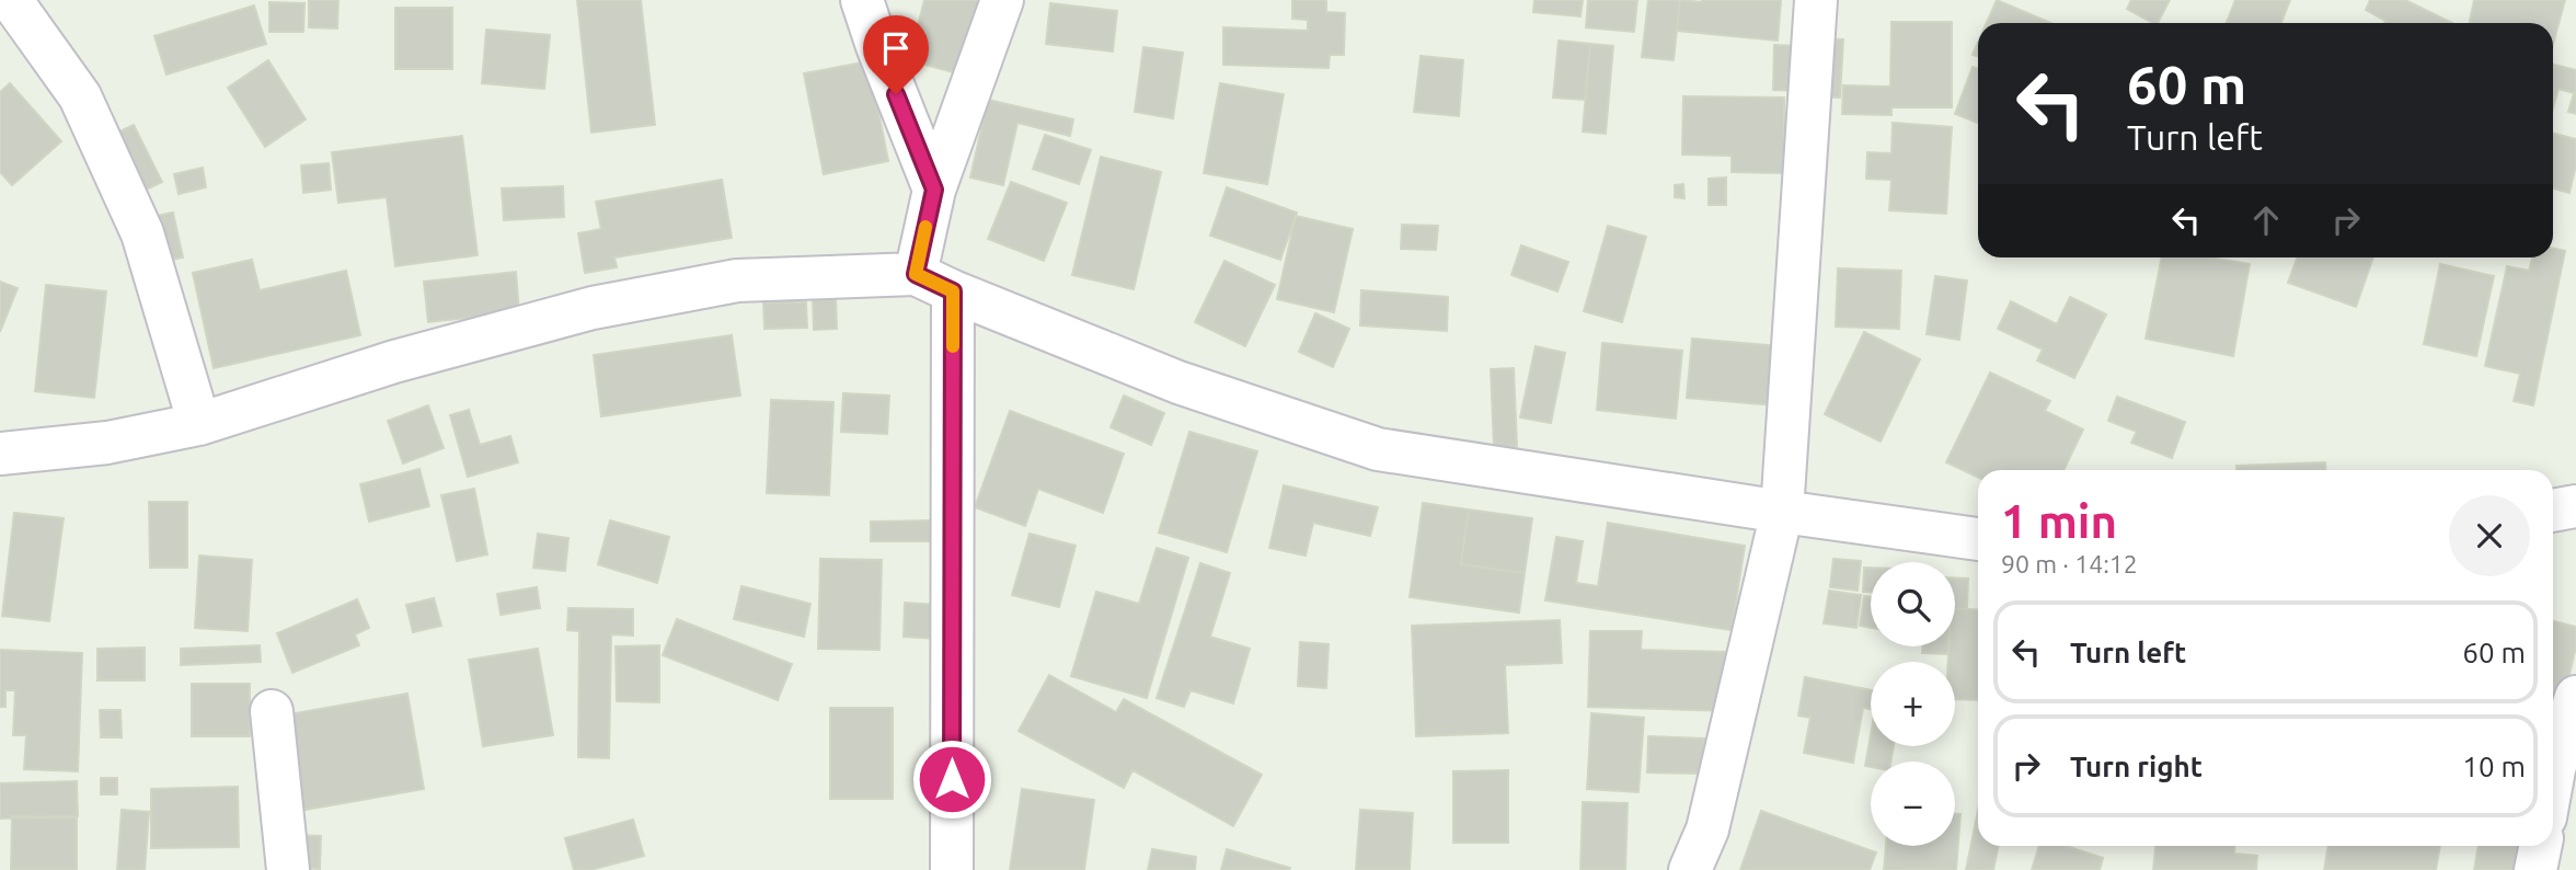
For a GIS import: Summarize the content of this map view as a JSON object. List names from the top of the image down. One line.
{"page":{"turn":["60 m","Turn left"],"heading":["1 min","90 m · 14:12"],"map_buttons":["+","−"],"list":[{"name":"Turn left","value":"60 m"},{"name":"Turn right","value":"10 m"}]}}
